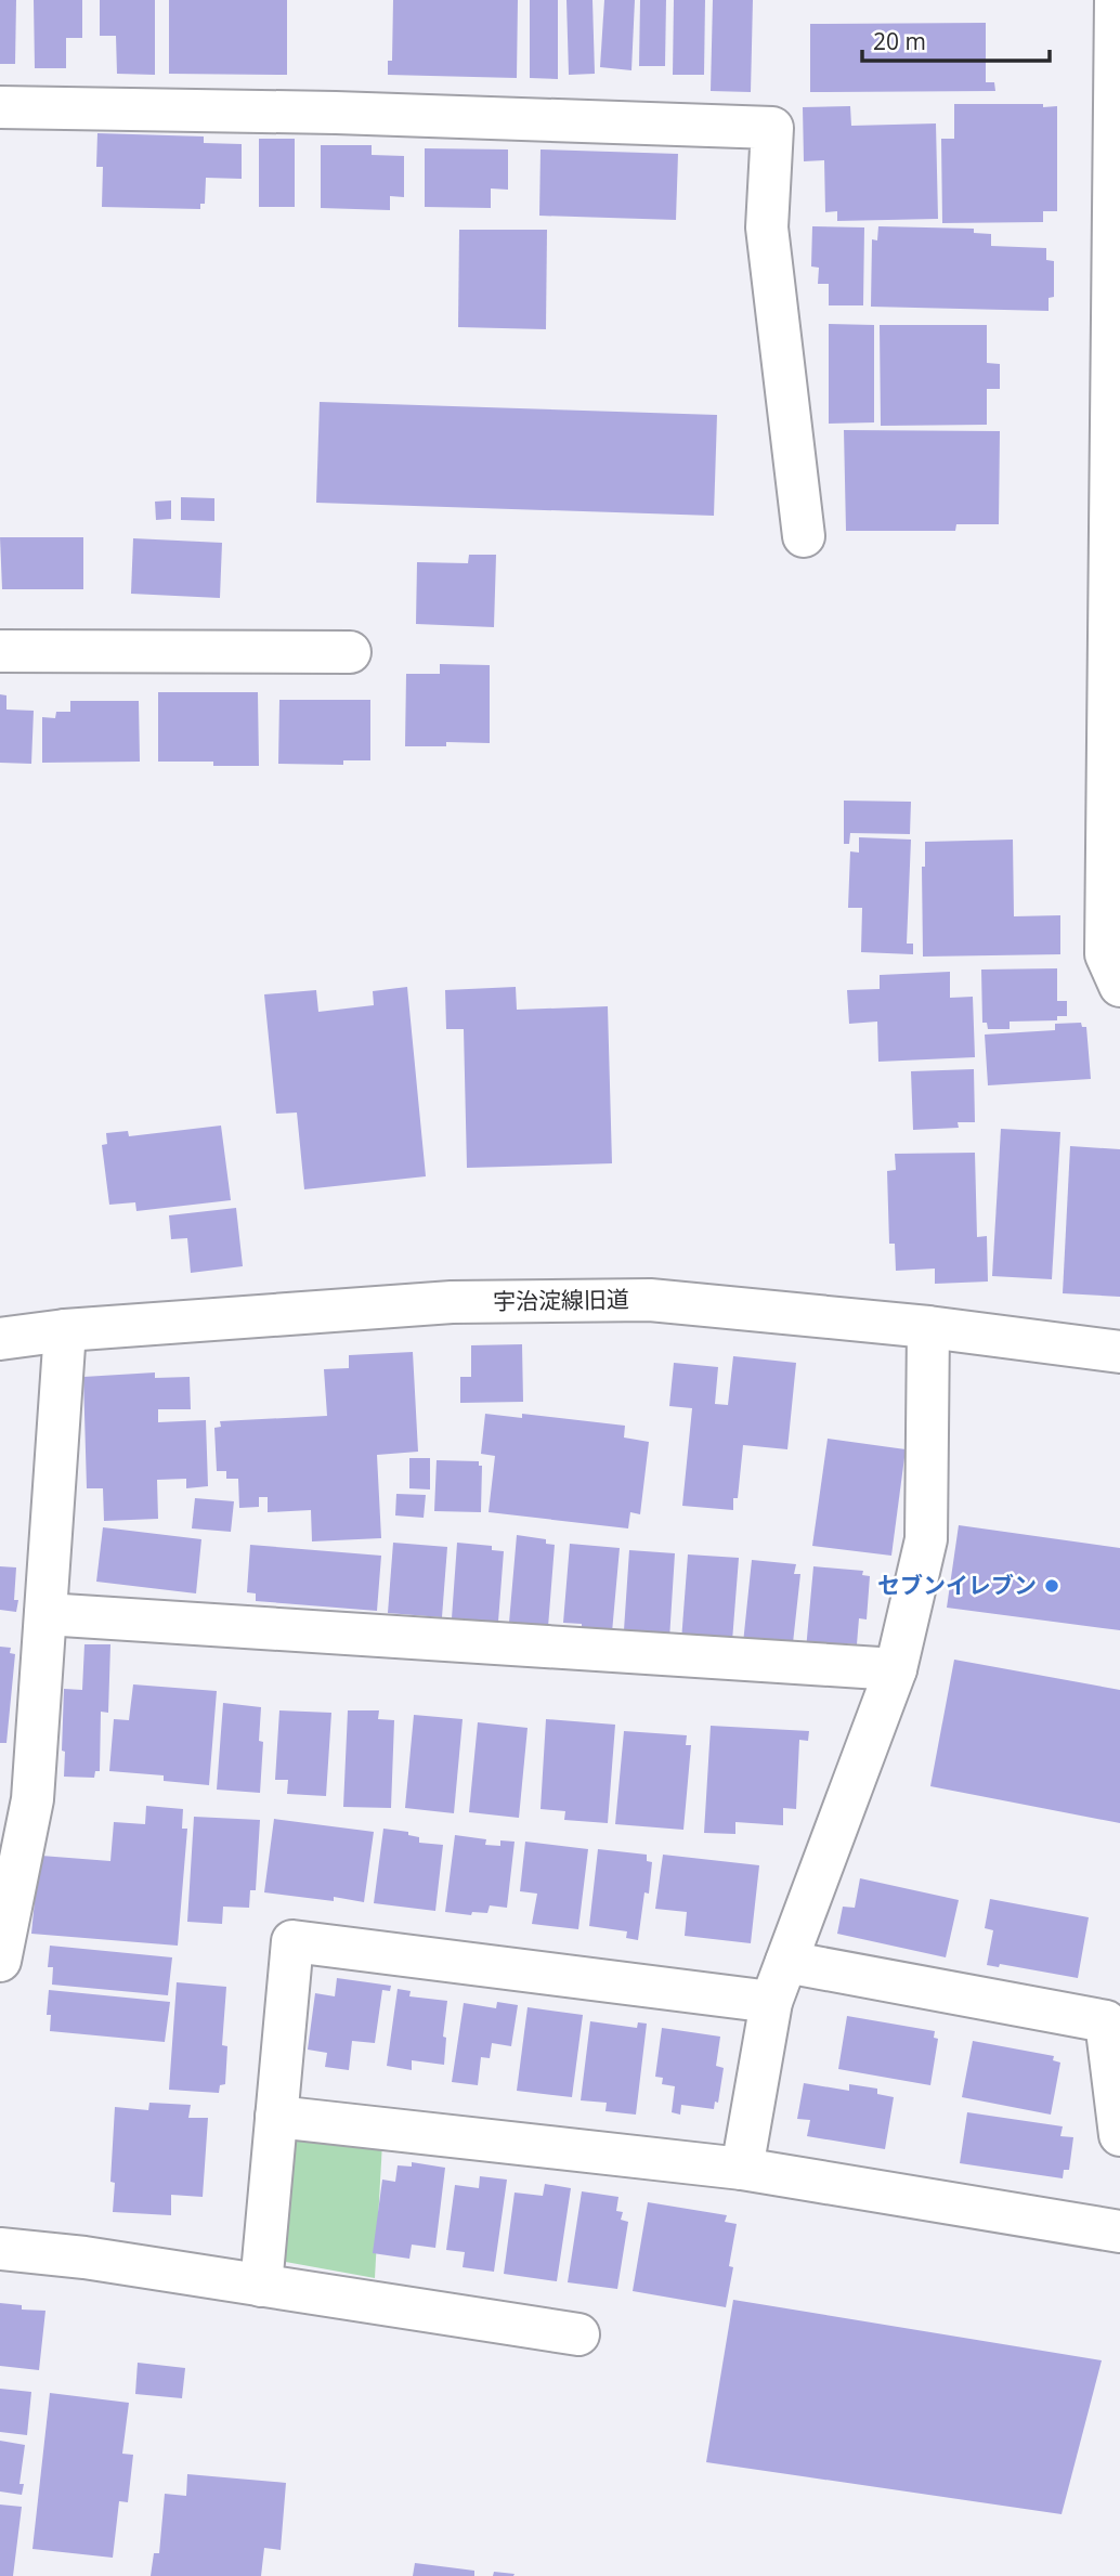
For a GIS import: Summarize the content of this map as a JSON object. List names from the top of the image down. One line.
{"streets":{"street":["宇治淀線旧道"]},"places":["セブンイレブン"],"scale_bar":"20 m"}
